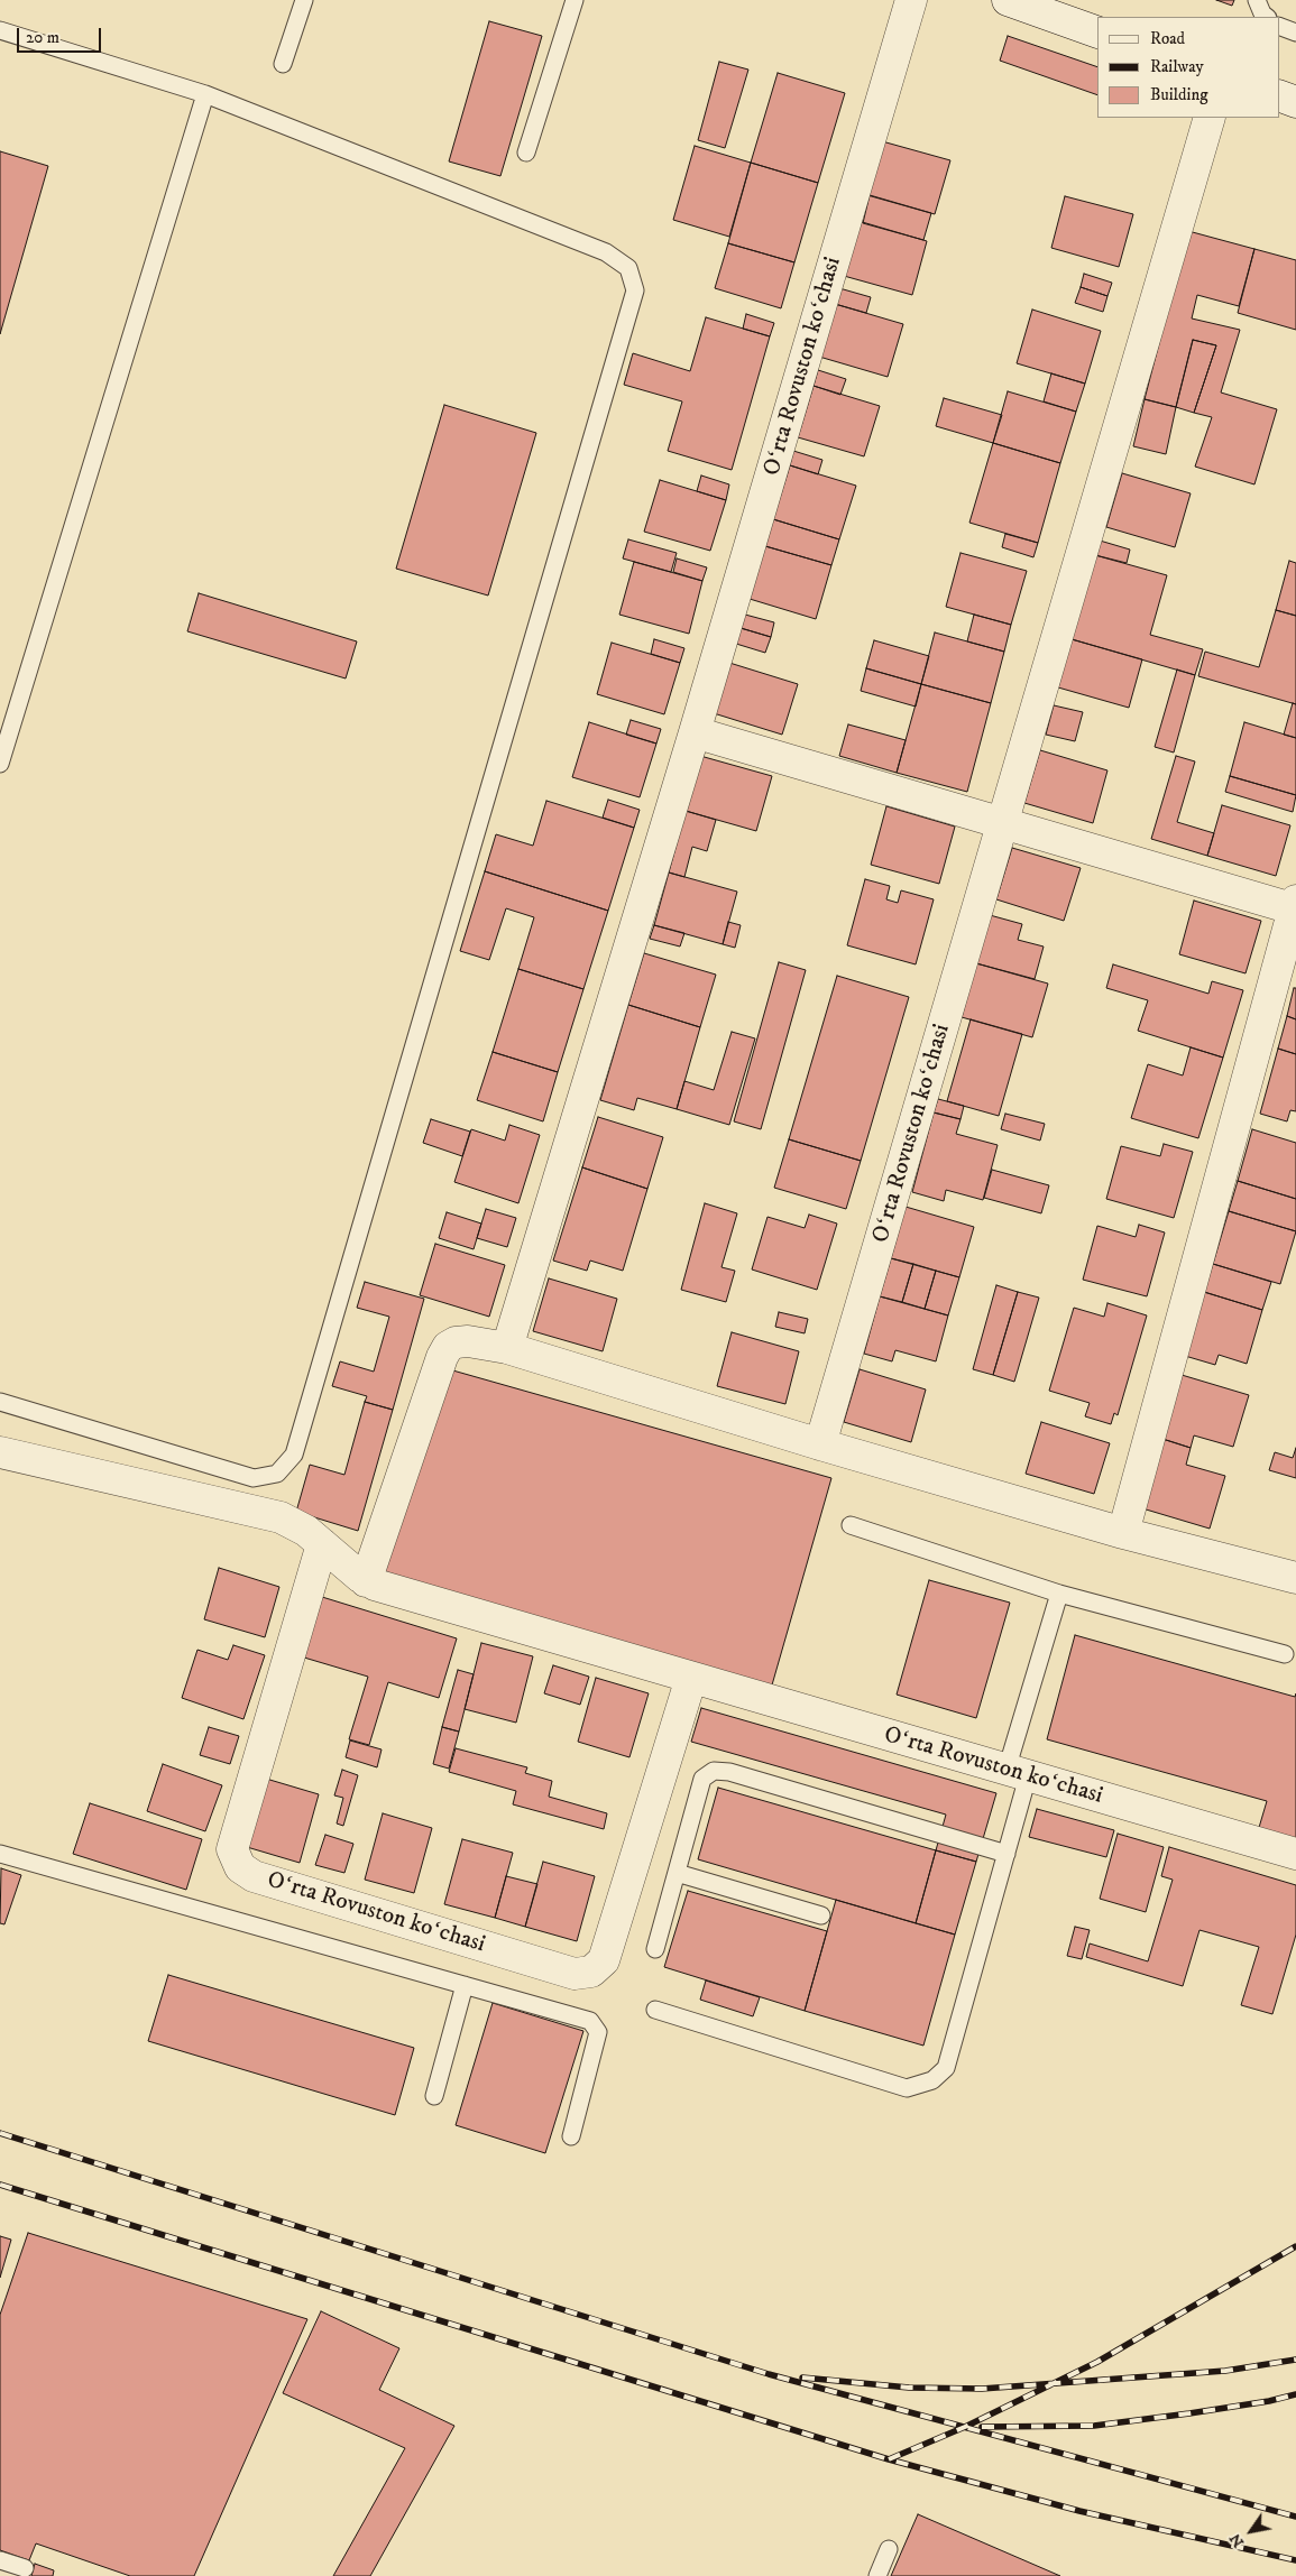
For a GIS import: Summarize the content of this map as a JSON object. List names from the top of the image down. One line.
{"streets":{"street":["Oʻrta Rovuston koʻchasi"]},"legend":["Road","Railway","Building"],"scale_bar":"20 m","north":"bottom left"}
